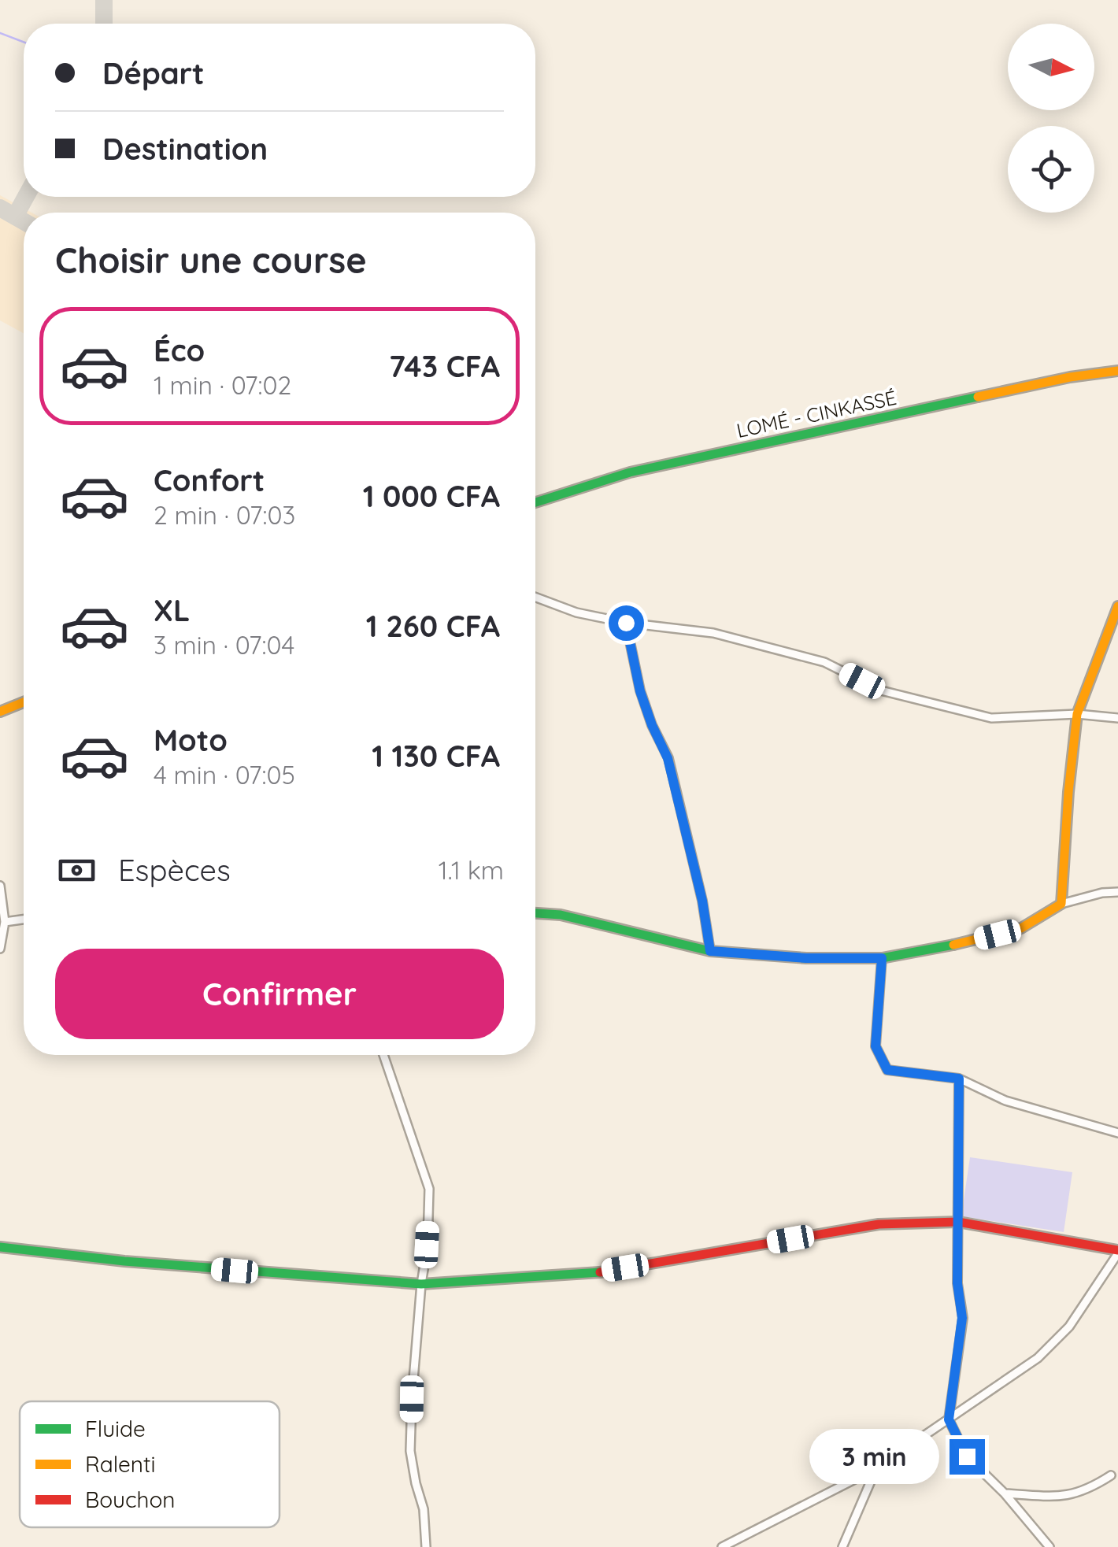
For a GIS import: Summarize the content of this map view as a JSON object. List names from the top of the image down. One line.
{"streets":{"main road":["LOMÉ - CINKASSÉ"]},"legend":["Fluide","Ralenti","Bouchon"],"north":"right","page":{"banner":["Départ","Destination"],"heading":"Choisir une course","list":[{"name":"Éco","note":"1 min · 07:02","value":"743 CFA"},{"name":"Confort","note":"2 min · 07:03","value":"1 000 CFA"},{"name":"XL","note":"3 min · 07:04","value":"1 260 CFA"},{"name":"Moto","note":"4 min · 07:05","value":"1 130 CFA"}],"pay":["Espèces","1.1 km"],"buttons":"Confirmer","bubble":"3 min"}}
